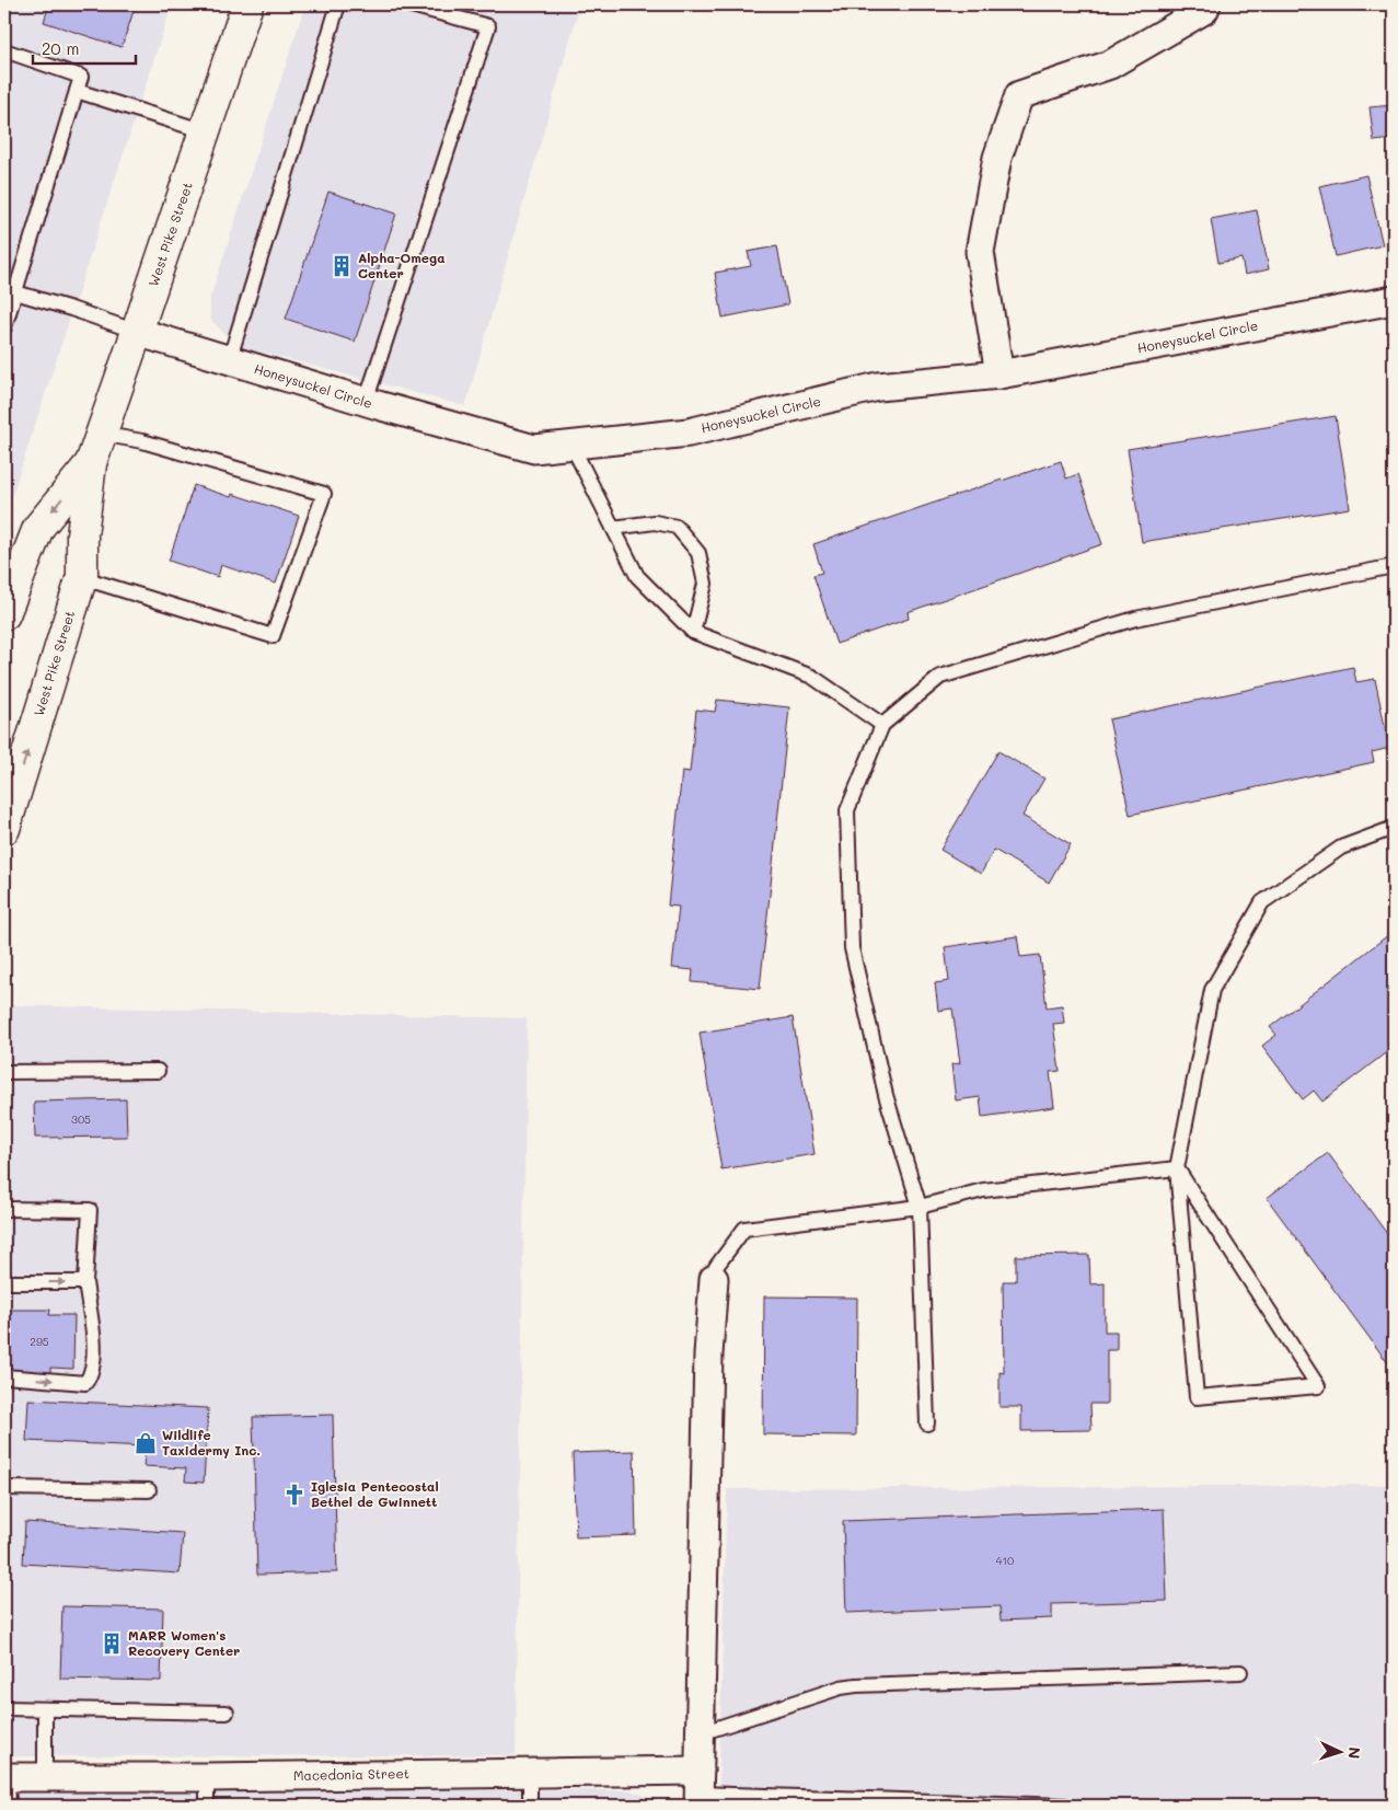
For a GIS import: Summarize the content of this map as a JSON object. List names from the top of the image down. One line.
{"streets":{"main road":["West Pike Street"],"street":["Honeysuckel Circle","Macedonia Street"]},"crossings":[["West Pike Street","Honeysuckel Circle"]],"places":{"building":["Alpha-Omega Center","MARR Women's Recovery Center"],"shop":["Wildlife Taxidermy Inc."],"church":["Iglesia Pentecostal Bethel de Gwinnett"]},"house_numbers":["305","295","410"],"scale_bar":"20 m","north":"right"}
